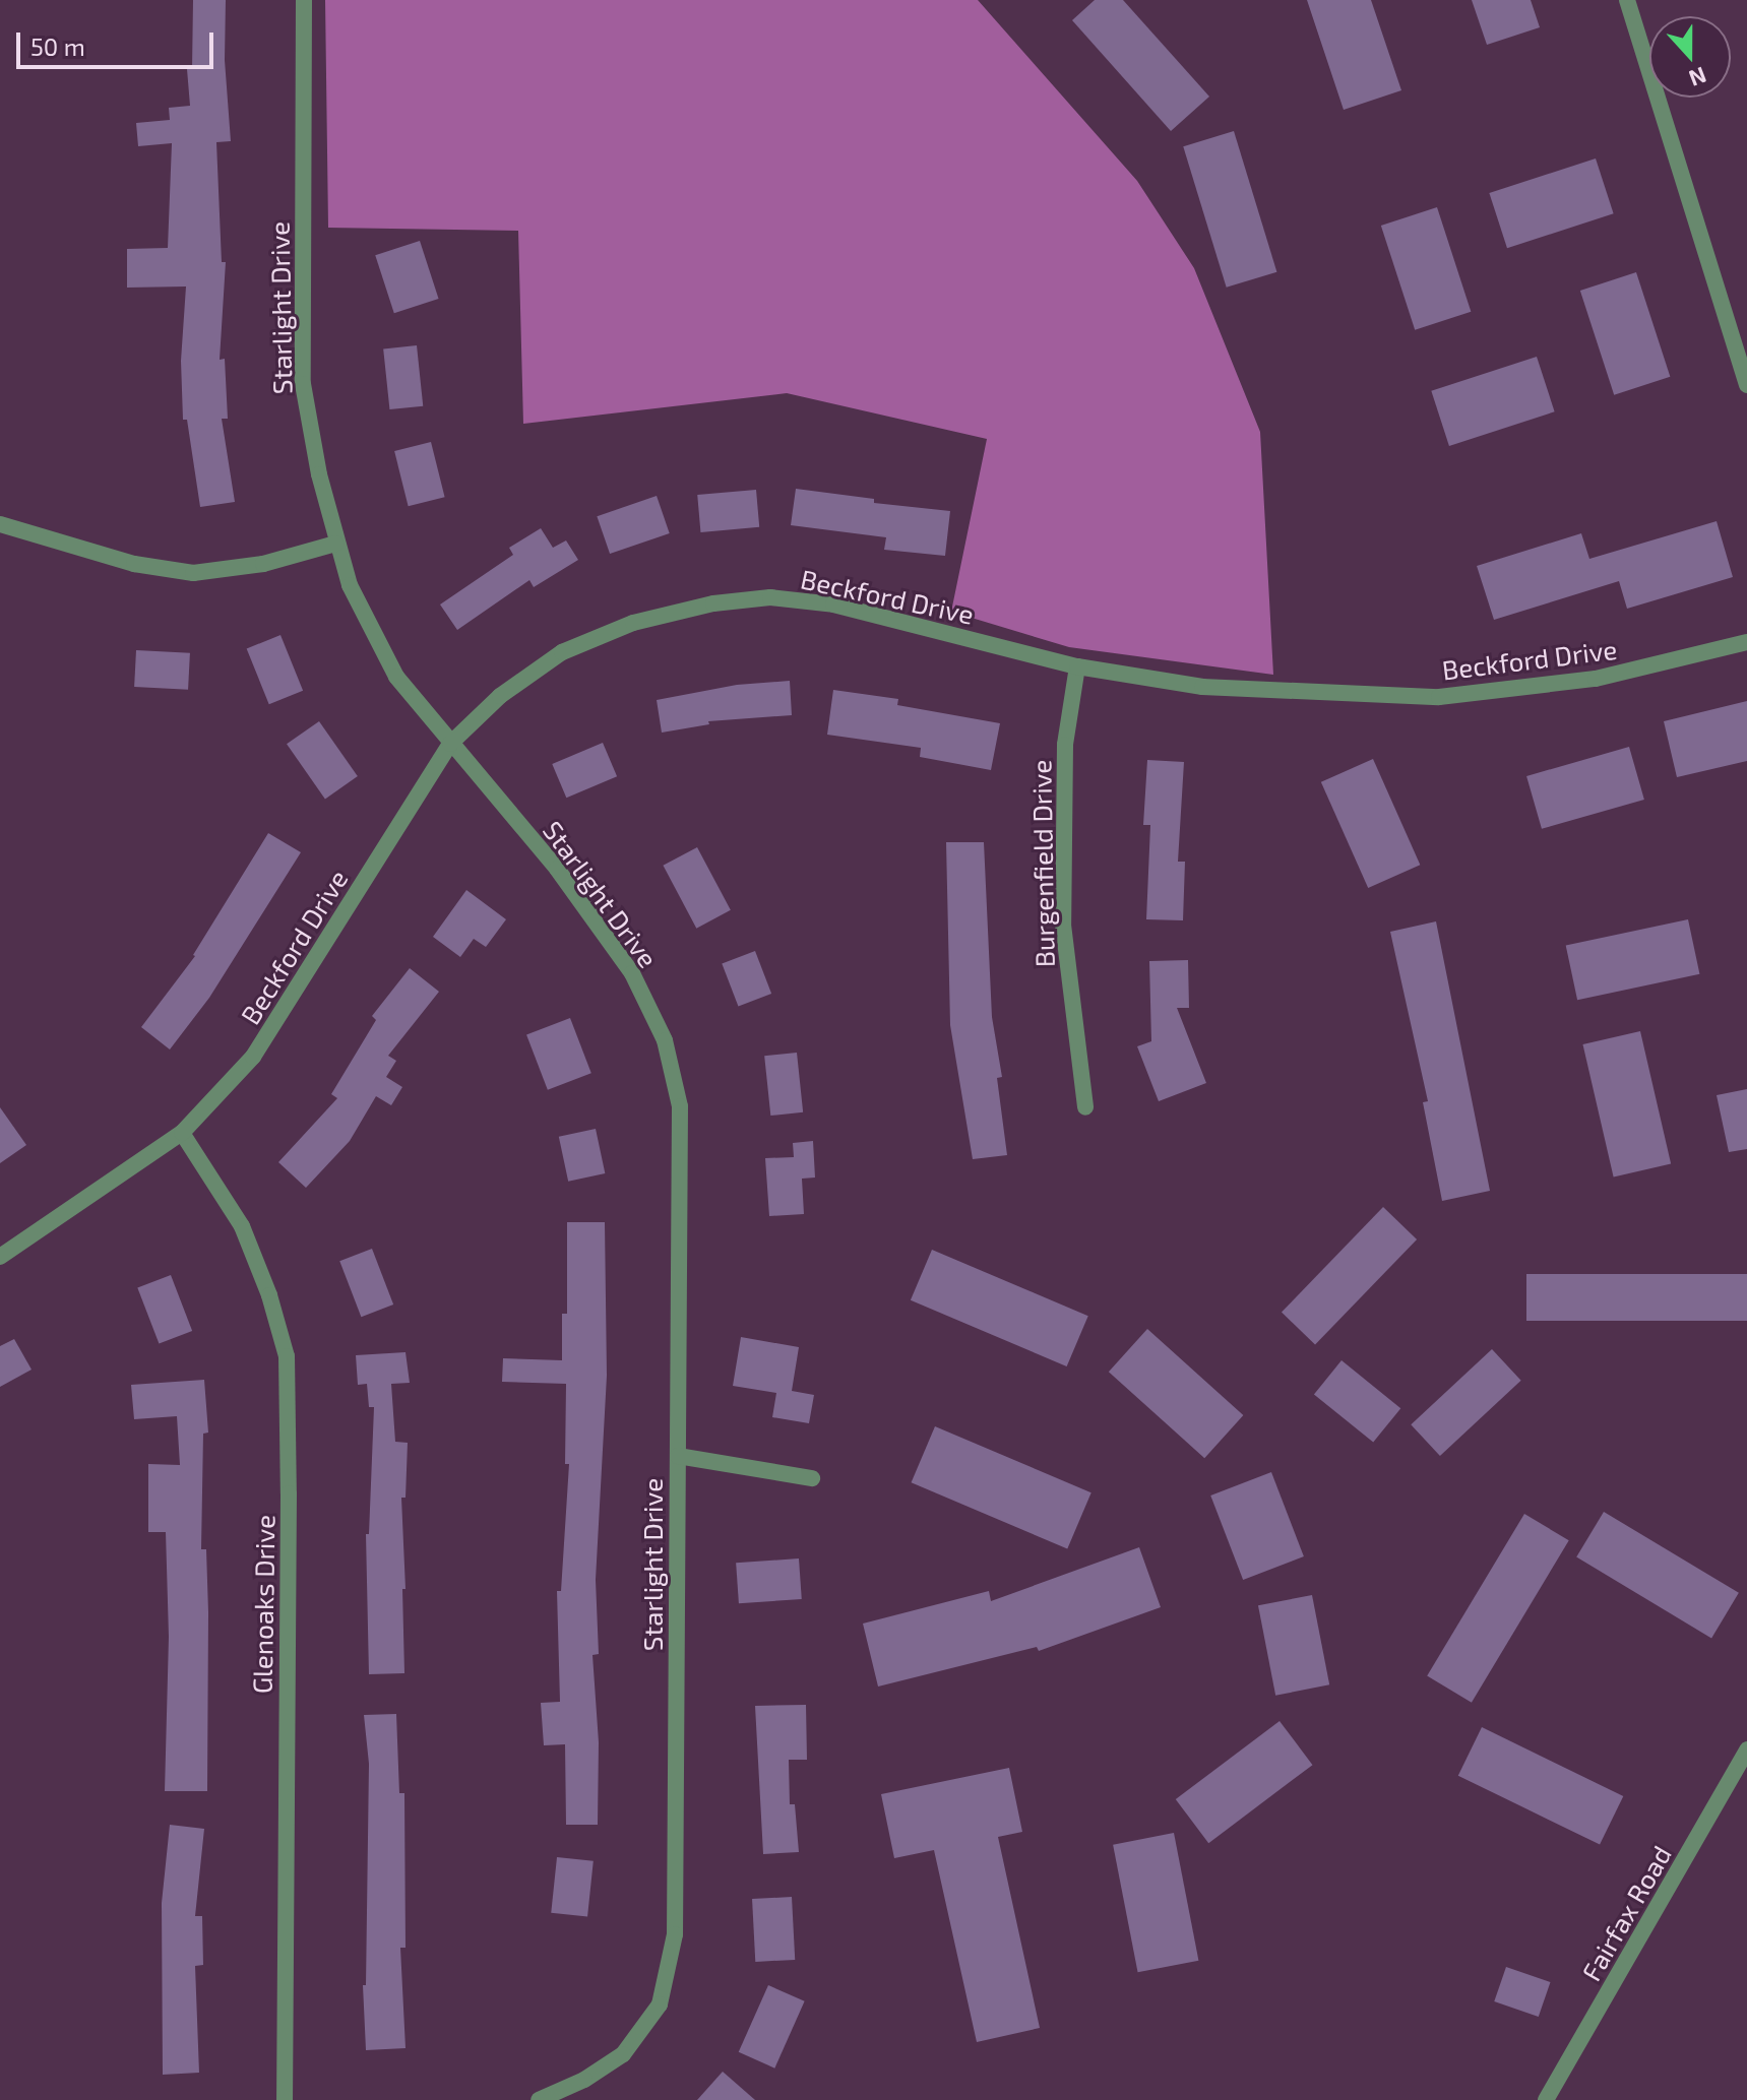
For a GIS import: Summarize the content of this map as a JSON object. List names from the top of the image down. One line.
{"streets":{"street":["Starlight Drive","Beckford Drive","Burgenfield Drive","Glenoaks Drive","Fairfax Road"]},"crossings":[["Starlight Drive","Beckford Drive"],["Beckford Drive","Burgenfield Drive"],["Beckford Drive","Glenoaks Drive"]],"scale_bar":"50 m","north":"bottom"}
